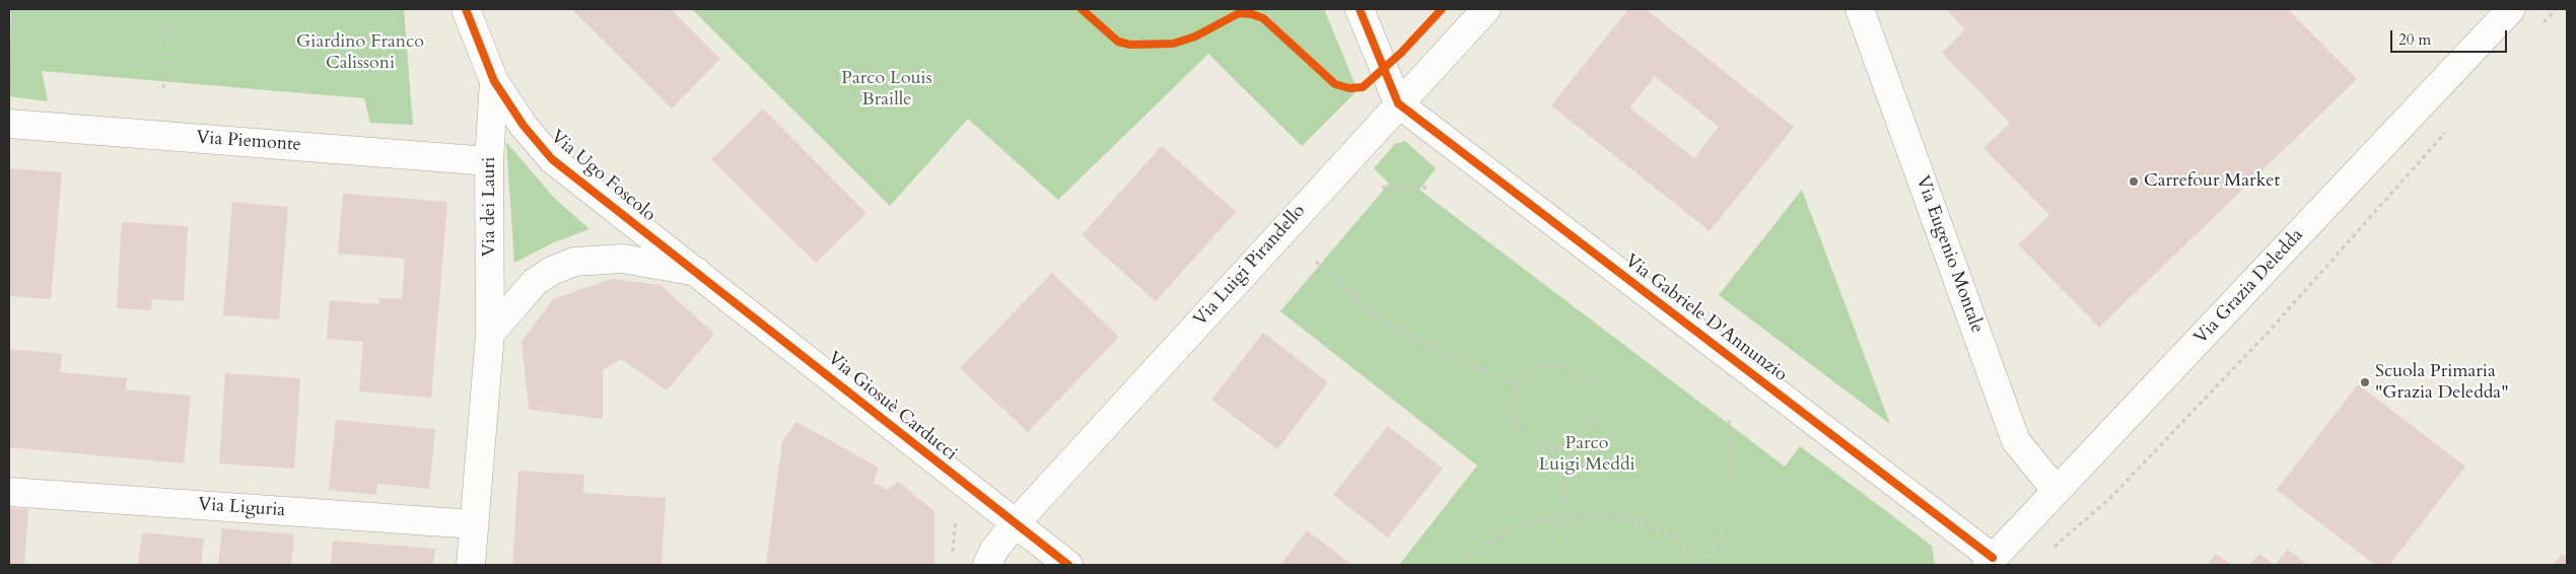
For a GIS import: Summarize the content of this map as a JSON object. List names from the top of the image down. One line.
{"streets":{"street":["Via Piemonte","Via Ugo Foscolo","Via dei Lauri","Via Eugenio Montale","Via Luigi Pirandello","Via Grazia Deledda","Via Gabriele D'Annunzio","Via Giosuè Carducci","Via Liguria"]},"crossings":[["Via Piemonte","Via dei Lauri"],["Via Ugo Foscolo","Via dei Lauri"],["Via Ugo Foscolo","Via Giosuè Carducci"],["Via dei Lauri","Via Liguria"],["Via Eugenio Montale","Via Grazia Deledda"],["Via Luigi Pirandello","Via Gabriele D'Annunzio"],["Via Luigi Pirandello","Via Giosuè Carducci"],["Via Grazia Deledda","Via Gabriele D'Annunzio"]],"parks":["Giardino Franco Calissoni","Parco Louis Braille","Parco Luigi Meddi"],"places":["Carrefour Market","Scuola Primaria \"Grazia Deledda\""],"scale_bar":"20 m"}
